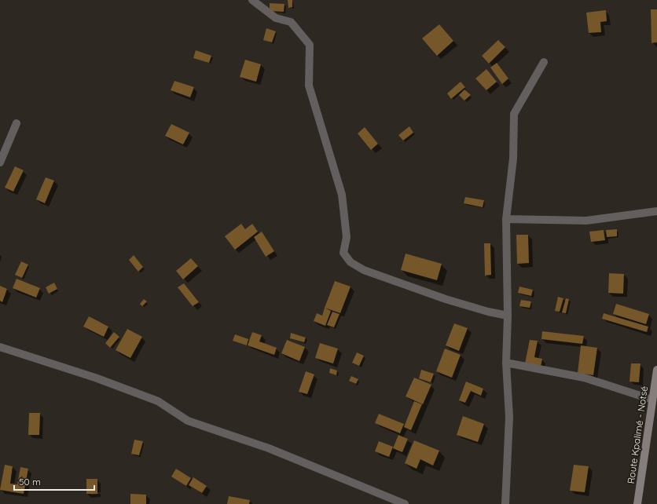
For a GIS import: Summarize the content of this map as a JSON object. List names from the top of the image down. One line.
{"streets":{"main road":["Route Kpalimé - Notsé"]},"scale_bar":"50 m"}
